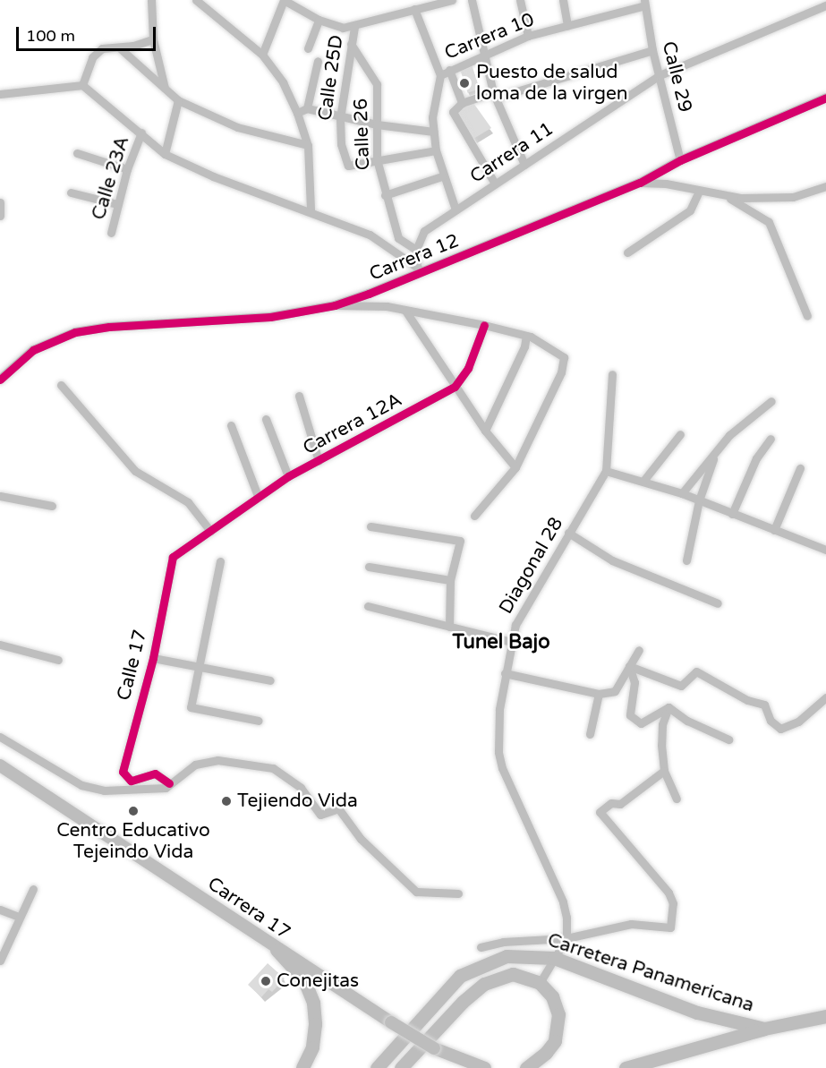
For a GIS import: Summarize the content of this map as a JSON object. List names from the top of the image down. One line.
{"streets":{"highway":["Carretera Panamericana"],"main road":["Carrera 17"],"street":["Carrera 10","Calle 29","Calle 25D","Calle 26","Carrera 11","Calle 23A","Carrera 12","Carrera 12A","Diagonal 28","Calle 17"]},"crossings":[["Carrera 10","Calle 29"],["Calle 29","Carrera 11"],["Calle 29","Carrera 12"],["Calle 25D","Calle 26"],["Calle 26","Carrera 11"],["Carrera 12A","Calle 17"]],"districts":["Tunel Bajo"],"places":["Puesto de salud loma de la virgen","Tejiendo Vida","Centro Educativo Tejeindo Vida","Conejitas"],"scale_bar":"100 m"}
